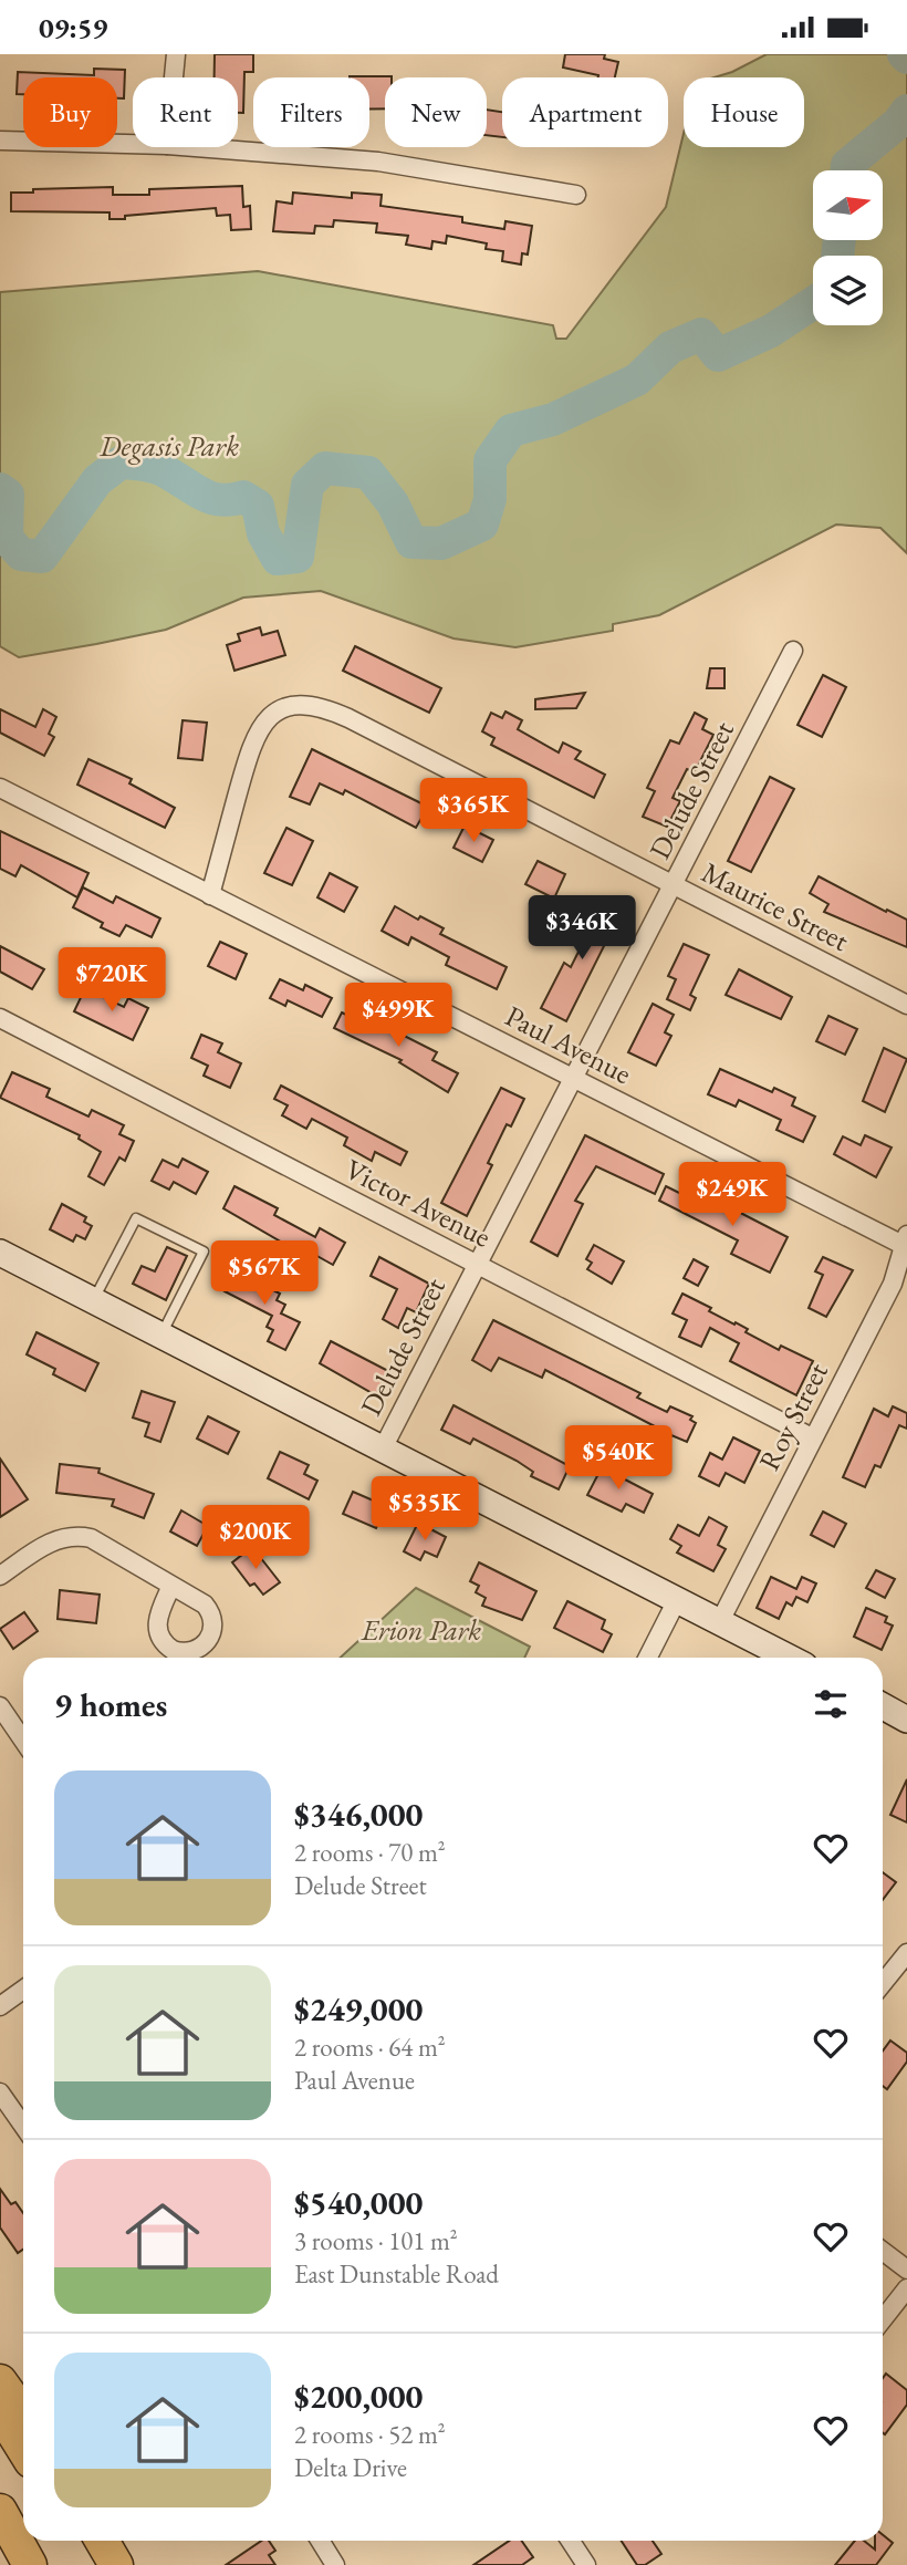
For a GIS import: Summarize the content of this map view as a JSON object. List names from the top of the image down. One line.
{"streets":{"street":["Delude Street","Maurice Street","Paul Avenue","Victor Avenue","Roy Street"]},"crossings":[["Delude Street","Maurice Street"],["Delude Street","Paul Avenue"],["Delude Street","Victor Avenue"],["Maurice Street","Paul Avenue"],["Paul Avenue","Roy Street"],["Victor Avenue","Roy Street"]],"parks":["Degasis Park","Erion Park"],"north":"right","page":{"status":"09:59","chip":["Buy","Rent","Filters","New","Apartment","House"],"price":["$365K","$346K","$720K","$499K","$249K","$567K","$540K","$535K","$200K"],"heading":"9 homes","list":[{"name":"$346,000","note":"2 rooms · 70 m² · Delude Street"},{"name":"$249,000","note":"2 rooms · 64 m² · Paul Avenue"},{"name":"$540,000","note":"3 rooms · 101 m² · East Dunstable Road"},{"name":"$200,000","note":"2 rooms · 52 m² · Delta Drive"}]}}
